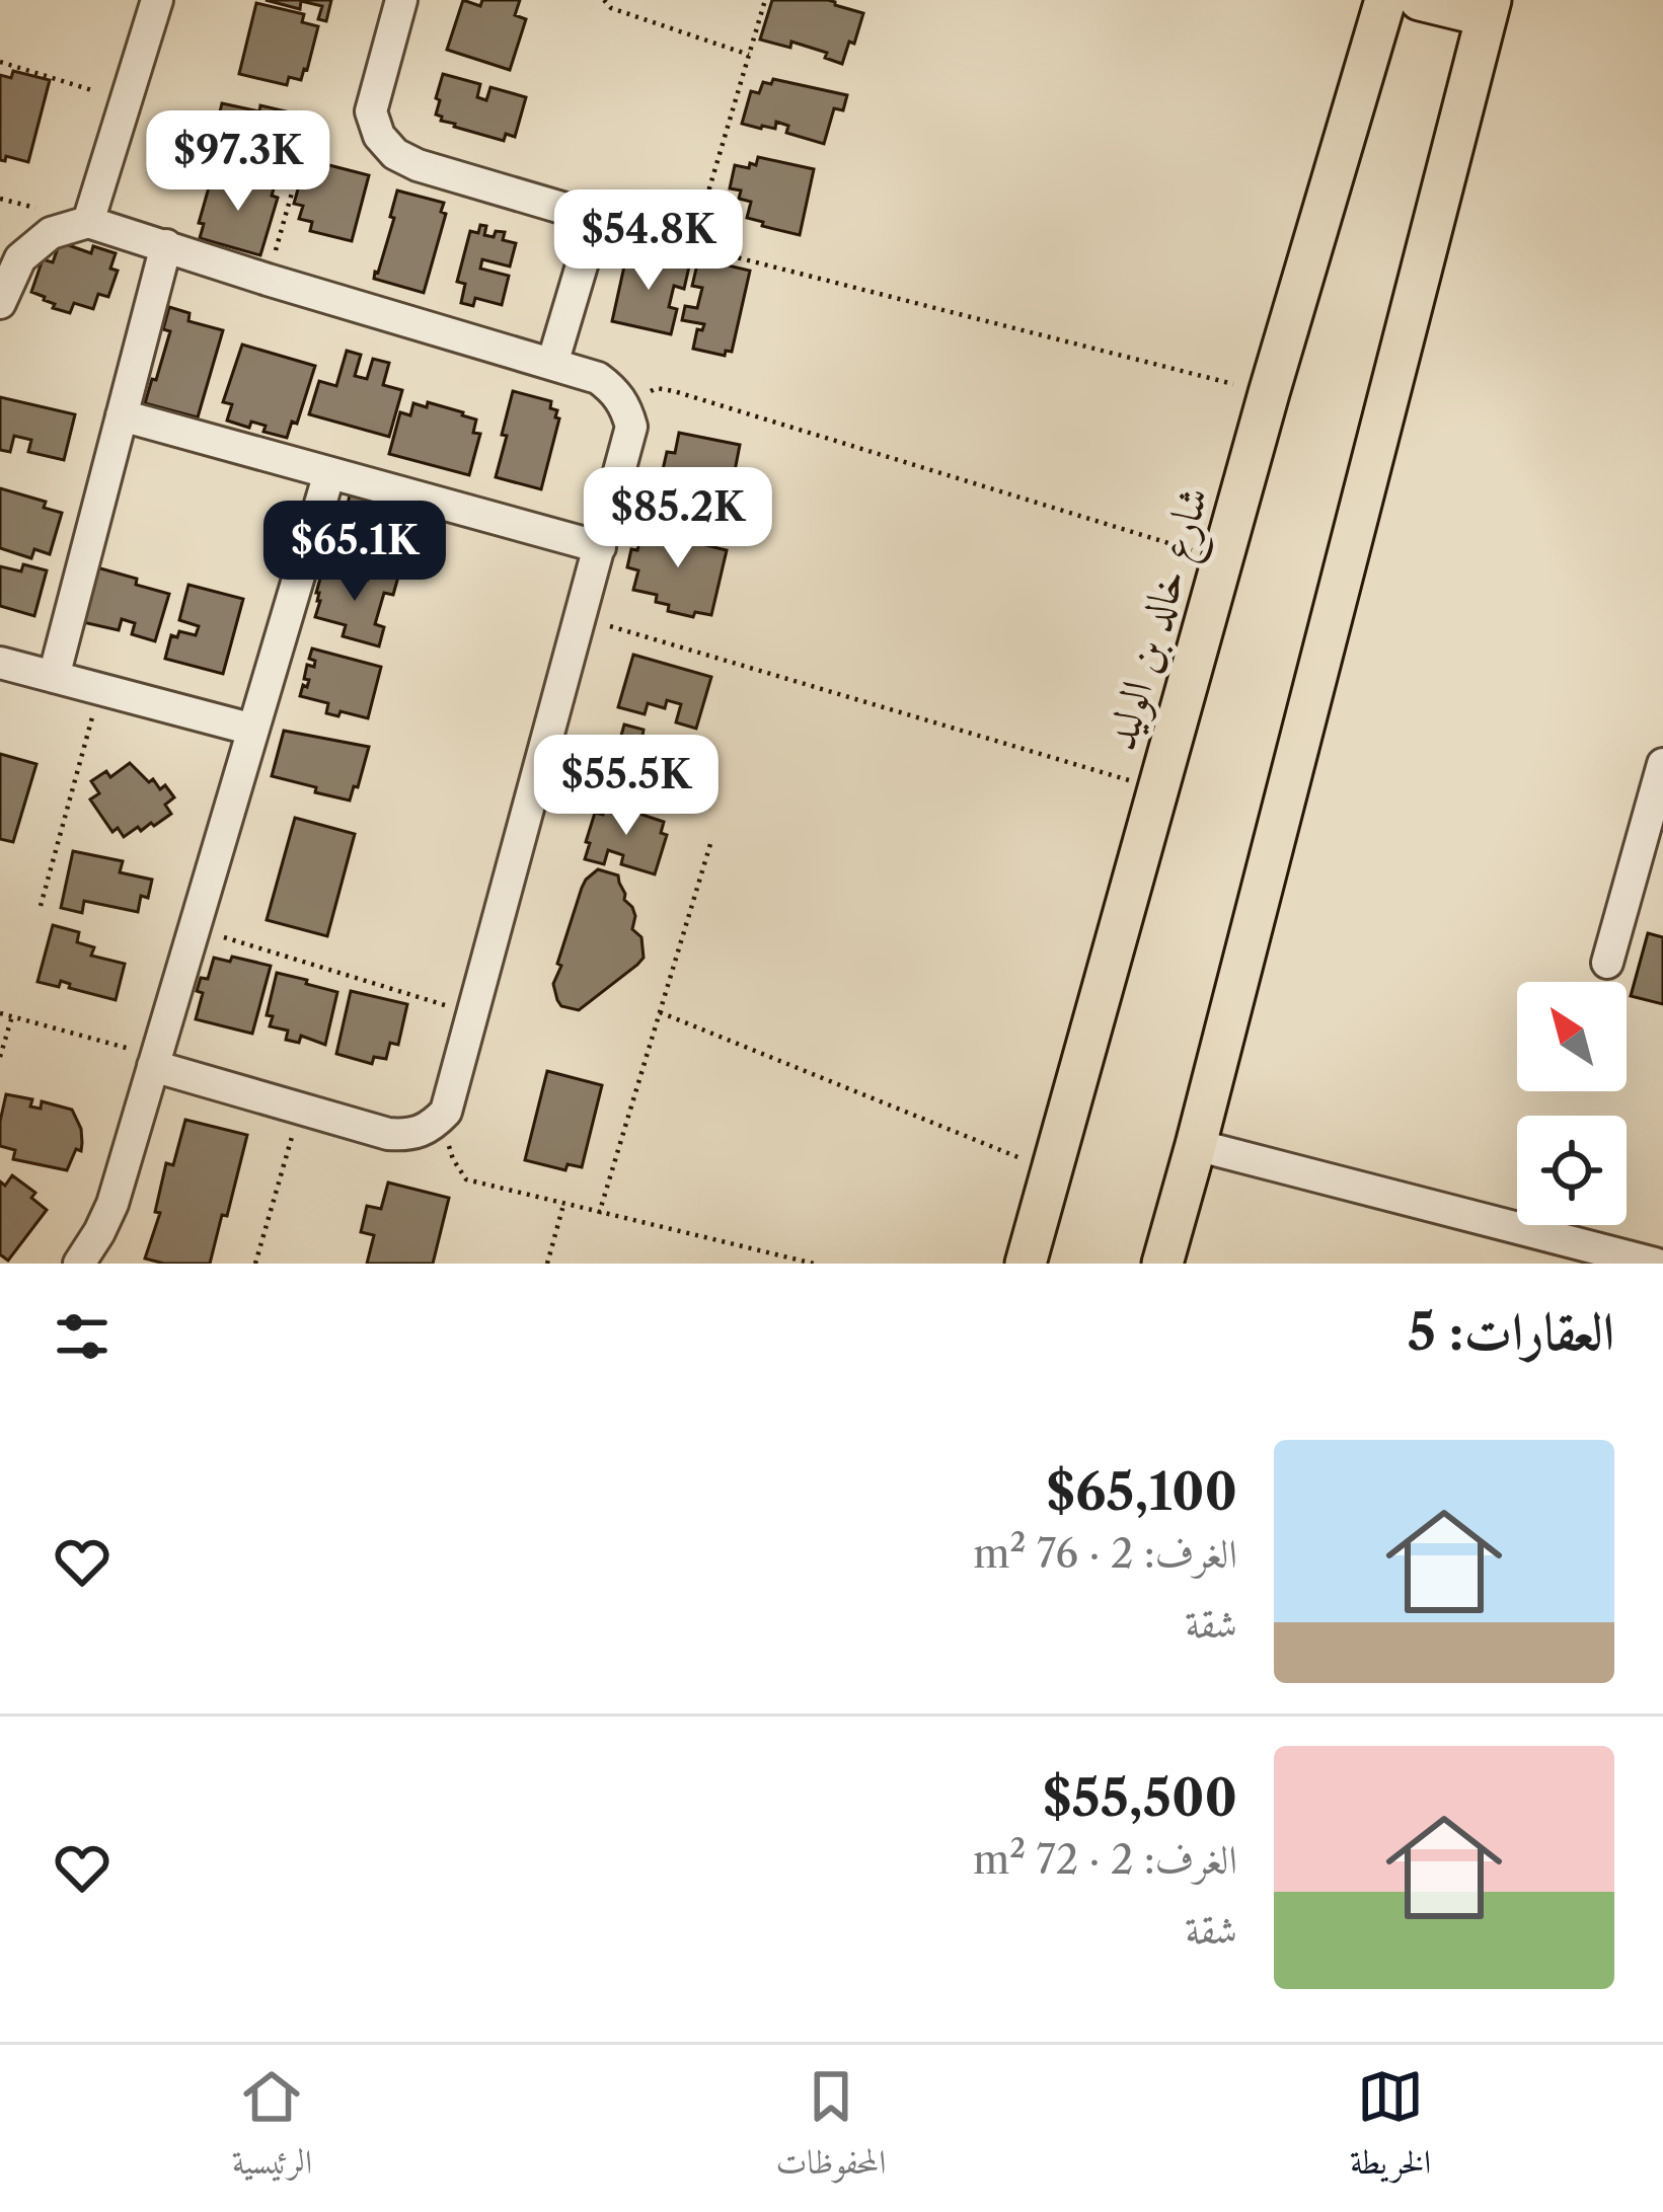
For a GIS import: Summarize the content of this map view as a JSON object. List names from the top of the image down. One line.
{"streets":{"main road":["شارع خالد بن الوليد"]},"north":"top left","page":{"price":["$97.3K","$54.8K","$85.2K","$65.1K","$55.5K"],"heading":"العقارات: 5","list":[{"name":"$65,100","note":"الغرف: 2 · 76 m² · شقة"},{"name":"$55,500","note":"الغرف: 2 · 72 m² · شقة"}],"tabs":["الخريطة","المحفوظات","الرئيسية"]}}
